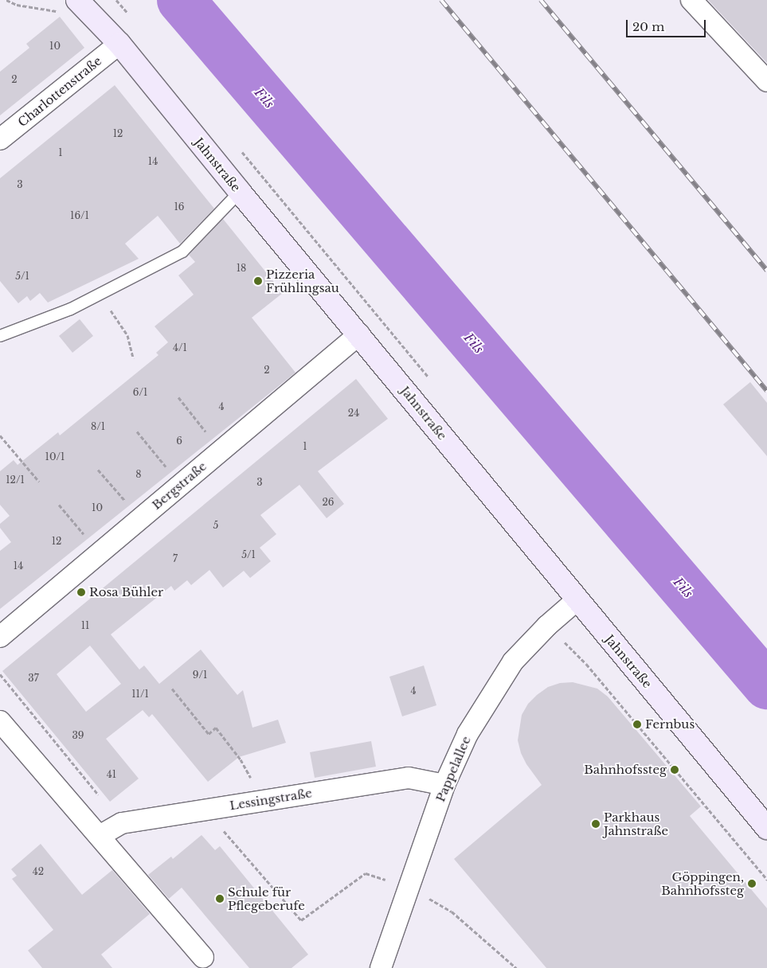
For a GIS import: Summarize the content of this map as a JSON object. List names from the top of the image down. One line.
{"streets":{"main road":["Jahnstraße"],"street":["Charlottenstraße","Bergstraße","Pappelallee","Lessingstraße"]},"crossings":[["Charlottenstraße","Jahnstraße"],["Jahnstraße","Bergstraße"],["Jahnstraße","Pappelallee"],["Pappelallee","Lessingstraße"]],"water":["Fils"],"places":["Pizzeria Frühlingsau","Rosa Bühler","Fernbus","Bahnhofssteg","Parkhaus Jahnstraße","Göppingen, Bahnhofssteg","Schule für Pflegeberufe"],"house_numbers":["10","2","12","1","14","3","16","16/1","18","5/1","4/1","2","6/1","4","24","8/1","6","1","10/1","8","12/1","3","26","10","5","12","5/1","7","14","11","9/1","37","4","11/1","39","41","42"],"scale_bar":"20 m"}
